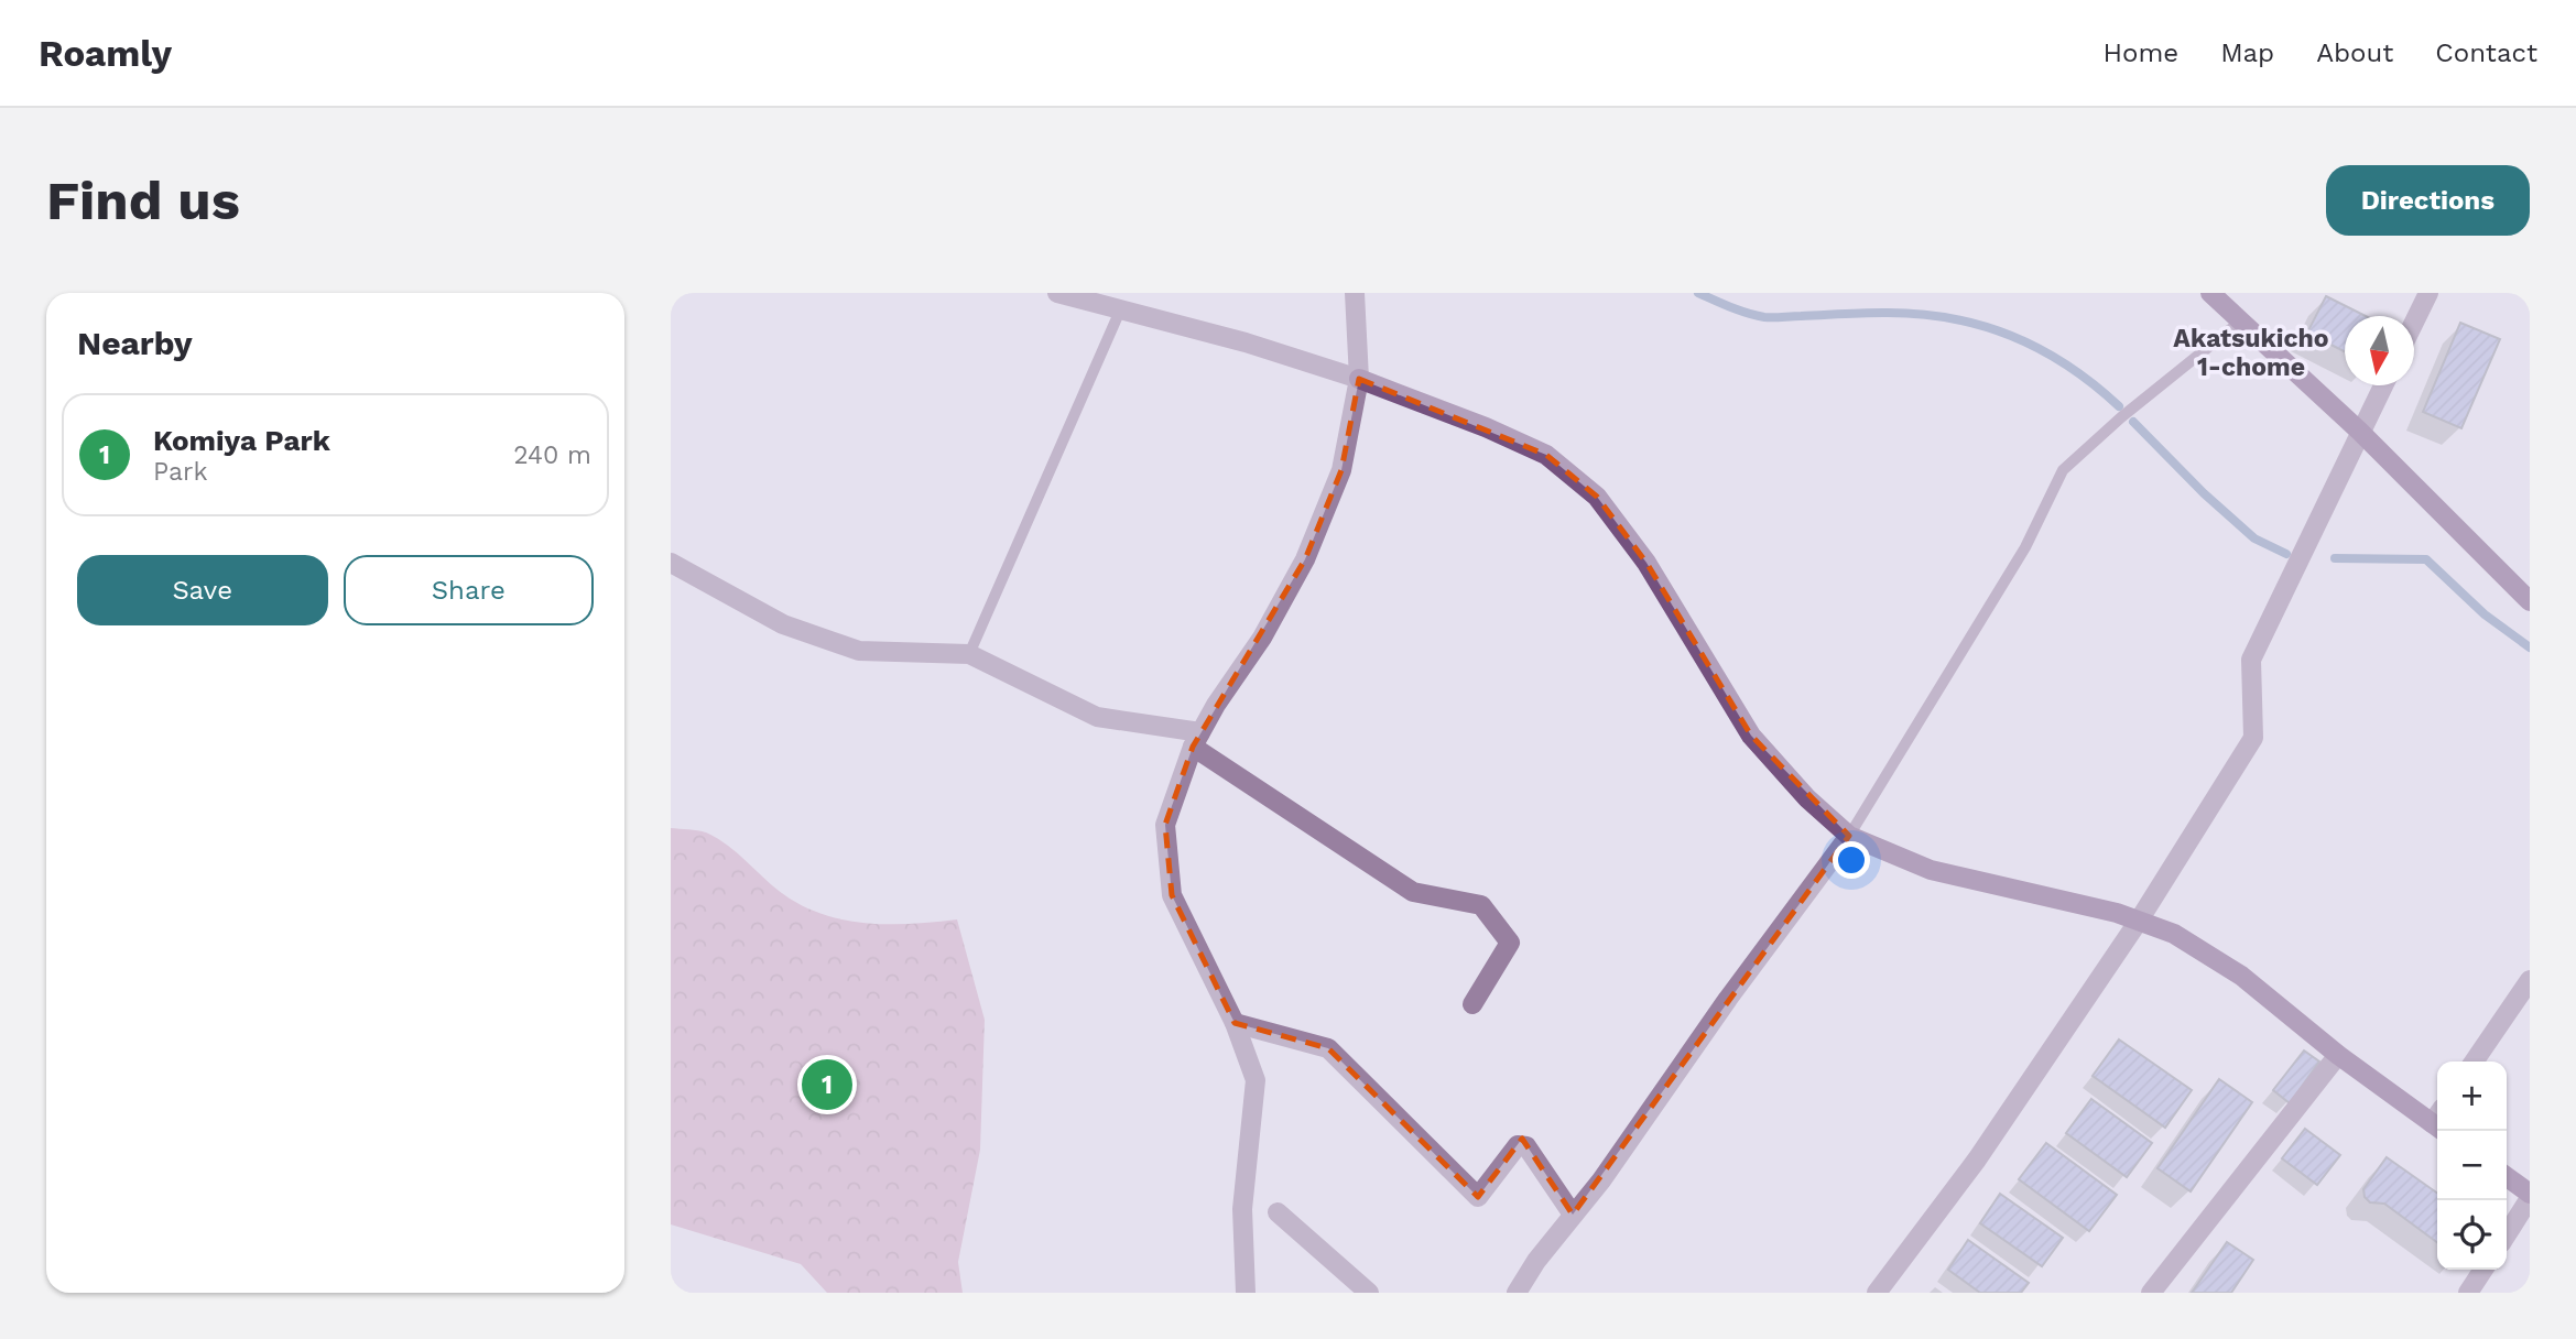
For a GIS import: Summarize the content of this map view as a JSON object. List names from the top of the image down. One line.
{"districts":["Akatsukicho 1-chome"],"north":"bottom","page":{"header":"Roamly","nav":["Home","Map","About","Contact"],"buttons":["Directions",["Save","Share"]],"title":"Find us","heading":"Nearby","list":[{"mark":"1","name":"Komiya Park","note":"Park","value":"240 m"}],"pins":"1","map_buttons":["+","−"]}}
